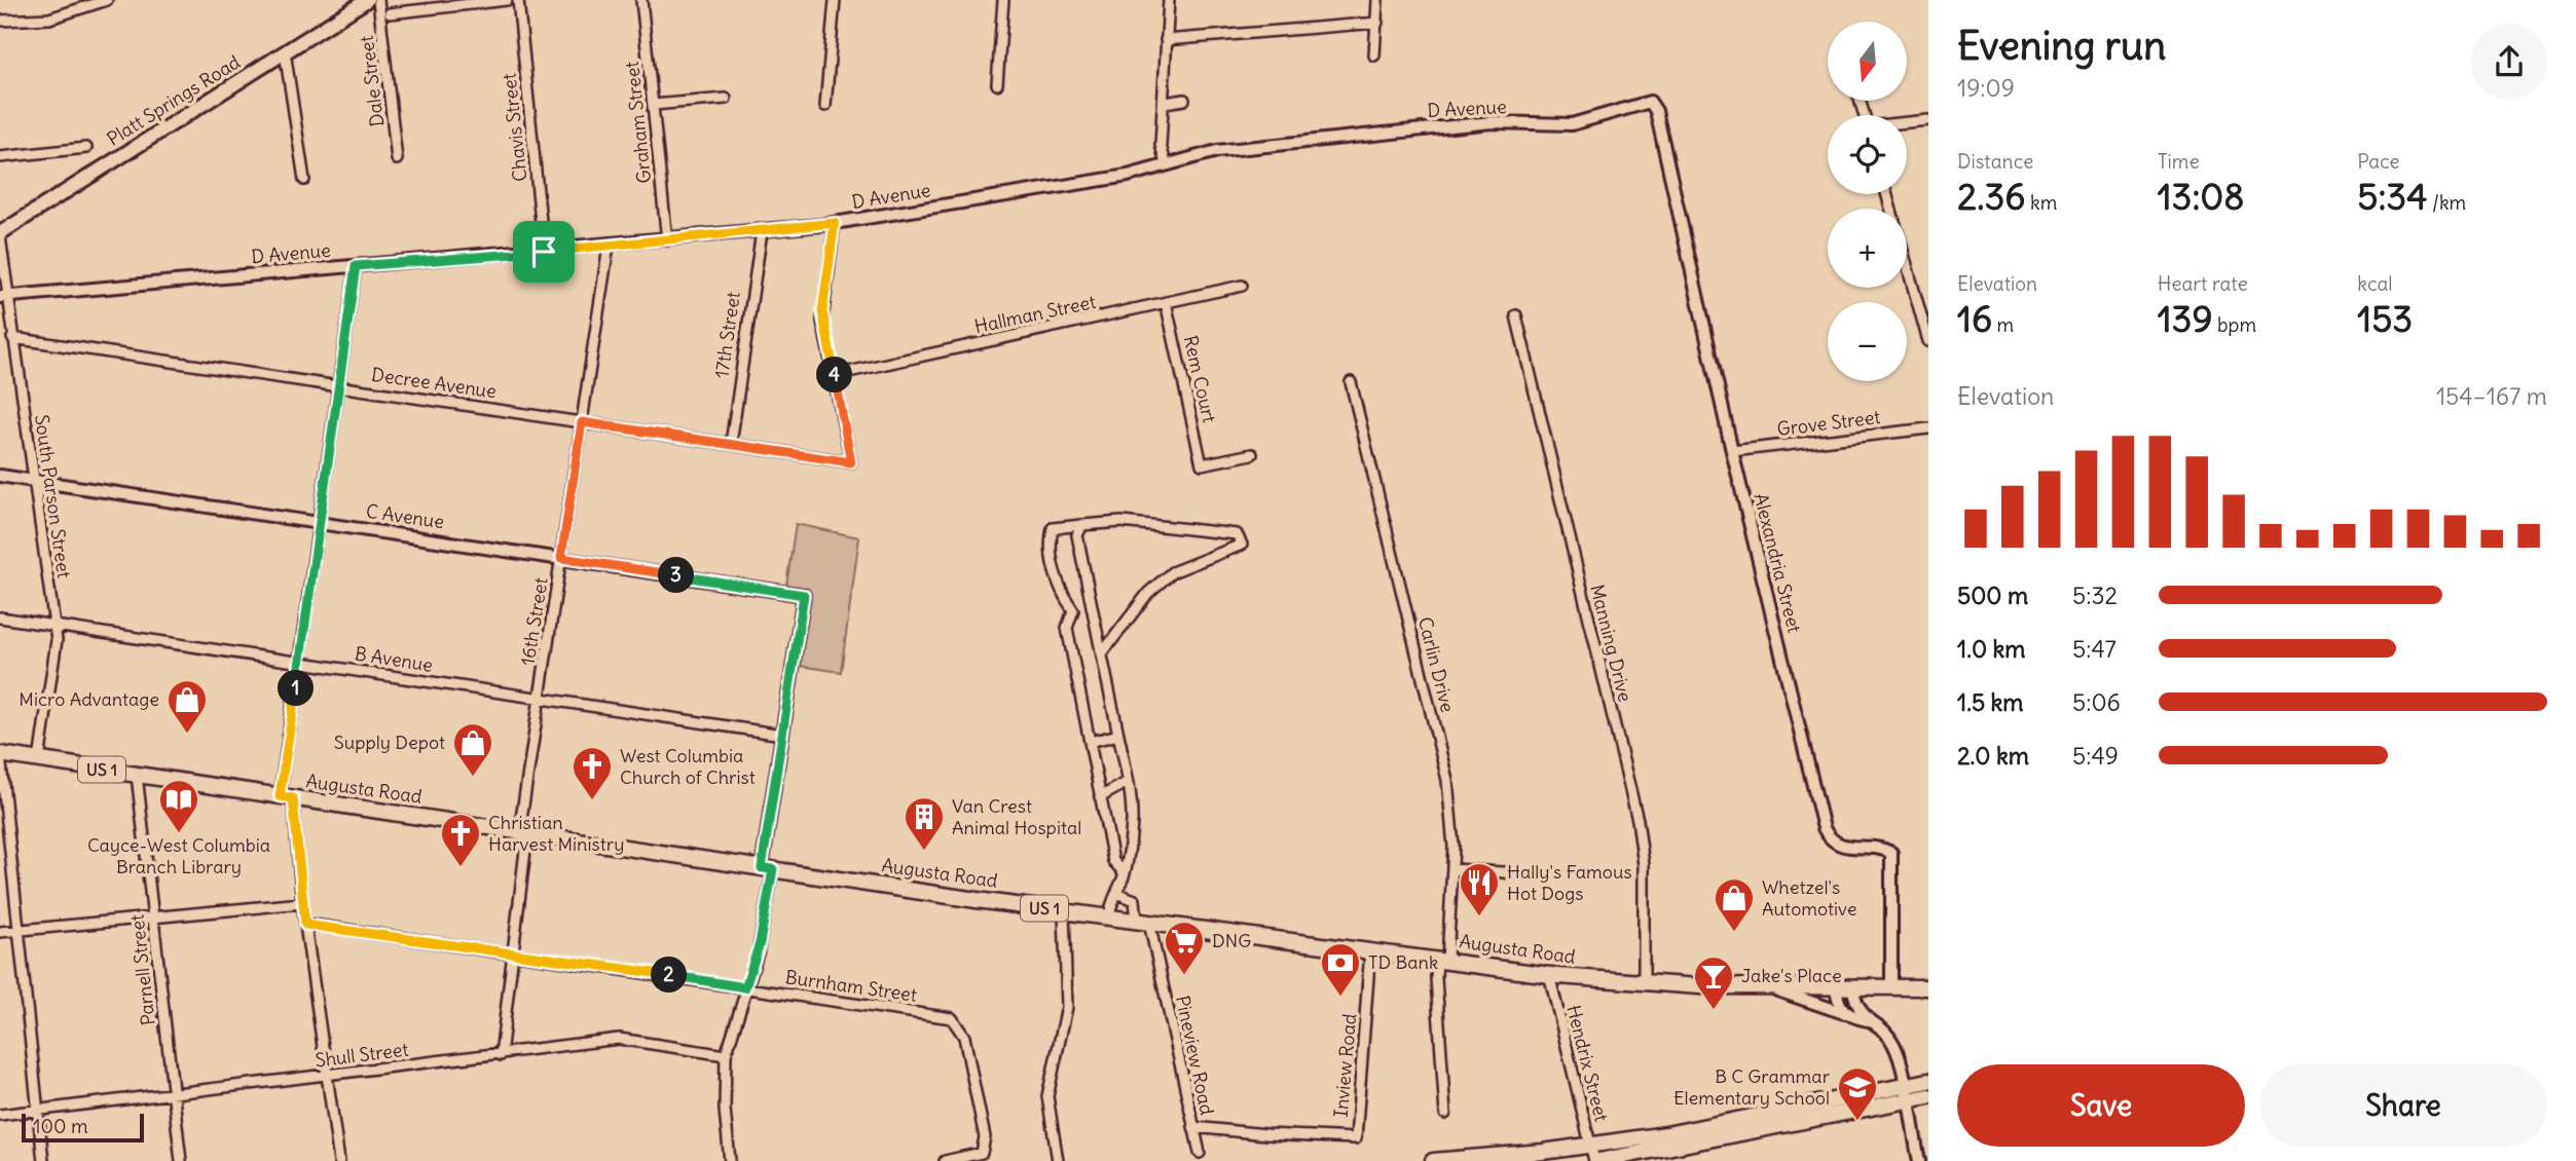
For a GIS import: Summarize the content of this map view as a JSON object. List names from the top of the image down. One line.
{"streets":{"main road":["Platt Springs Road","US 1","Augusta Road"],"street":["Dale Street","D Avenue","Graham Street","Chavis Street","Hallman Street","17th Street","Rem Court","Decree Avenue","Grove Street","South Parson Street","C Avenue","Alexandria Street","16th Street","Manning Drive","B Avenue","Carlin Drive","Parnell Street","Burnham Street","Shull Street","Pineview Road","Hendrix Street","Inview Road"]},"crossings":[["Platt Springs Road","South Parson Street"],["D Avenue","Graham Street"],["D Avenue","Chavis Street"],["D Avenue","17th Street"],["D Avenue","South Parson Street"],["D Avenue","Alexandria Street"],["D Avenue","16th Street"],["Hallman Street","Rem Court"],["Hallman Street","Decree Avenue"],["17th Street","Decree Avenue"],["Decree Avenue","South Parson Street"],["Decree Avenue","16th Street"],["Grove Street","Alexandria Street"],["South Parson Street","C Avenue"],["South Parson Street","B Avenue"],["South Parson Street","Augusta Road"],["C Avenue","16th Street"],["C Avenue","B Avenue"],["Alexandria Street","Augusta Road"],["16th Street","B Avenue"],["16th Street","Augusta Road"],["16th Street","Burnham Street"],["16th Street","Shull Street"],["Manning Drive","Augusta Road"],["Carlin Drive","Augusta Road"],["Augusta Road","Parnell Street"],["Augusta Road","Pineview Road"],["Augusta Road","Hendrix Street"],["Augusta Road","Inview Road"],["Parnell Street","Shull Street"],["Pineview Road","Inview Road"]],"places":{"shop":["Micro Advantage","Supply Depot","Whetzel's Automotive"],"church":["West Columbia Church of Christ","Christian Harvest Ministry"],"library":["Cayce-West Columbia Branch Library"],"building":["Van Crest Animal Hospital"],"restaurant":["Hally's Famous Hot Dogs"],"supermarket":["DNG"],"bank":["TD Bank"],"bar":["Jake's Place"],"school or university":["B C Grammar Elementary School"]},"scale_bar":"100 m","north":"bottom","page":{"heading":["Evening run","19:09"],"map_buttons":["+","−"],"stats":[["Distance","2.36 km"],["Time","13:08"],["Pace","5:34 /km"],["Elevation","16 m"],["Heart rate","139 bpm"],["kcal","153"]],"pins":["4","3","1","2"],"chart":["Elevation","154–167 m"],"list":[{"name":"500 m","note":"5:32"},{"name":"1.0 km","note":"5:47"},{"name":"1.5 km","note":"5:06"},{"name":"2.0 km","note":"5:49"}],"buttons":["Save","Share"],"scale":"100 m"}}
